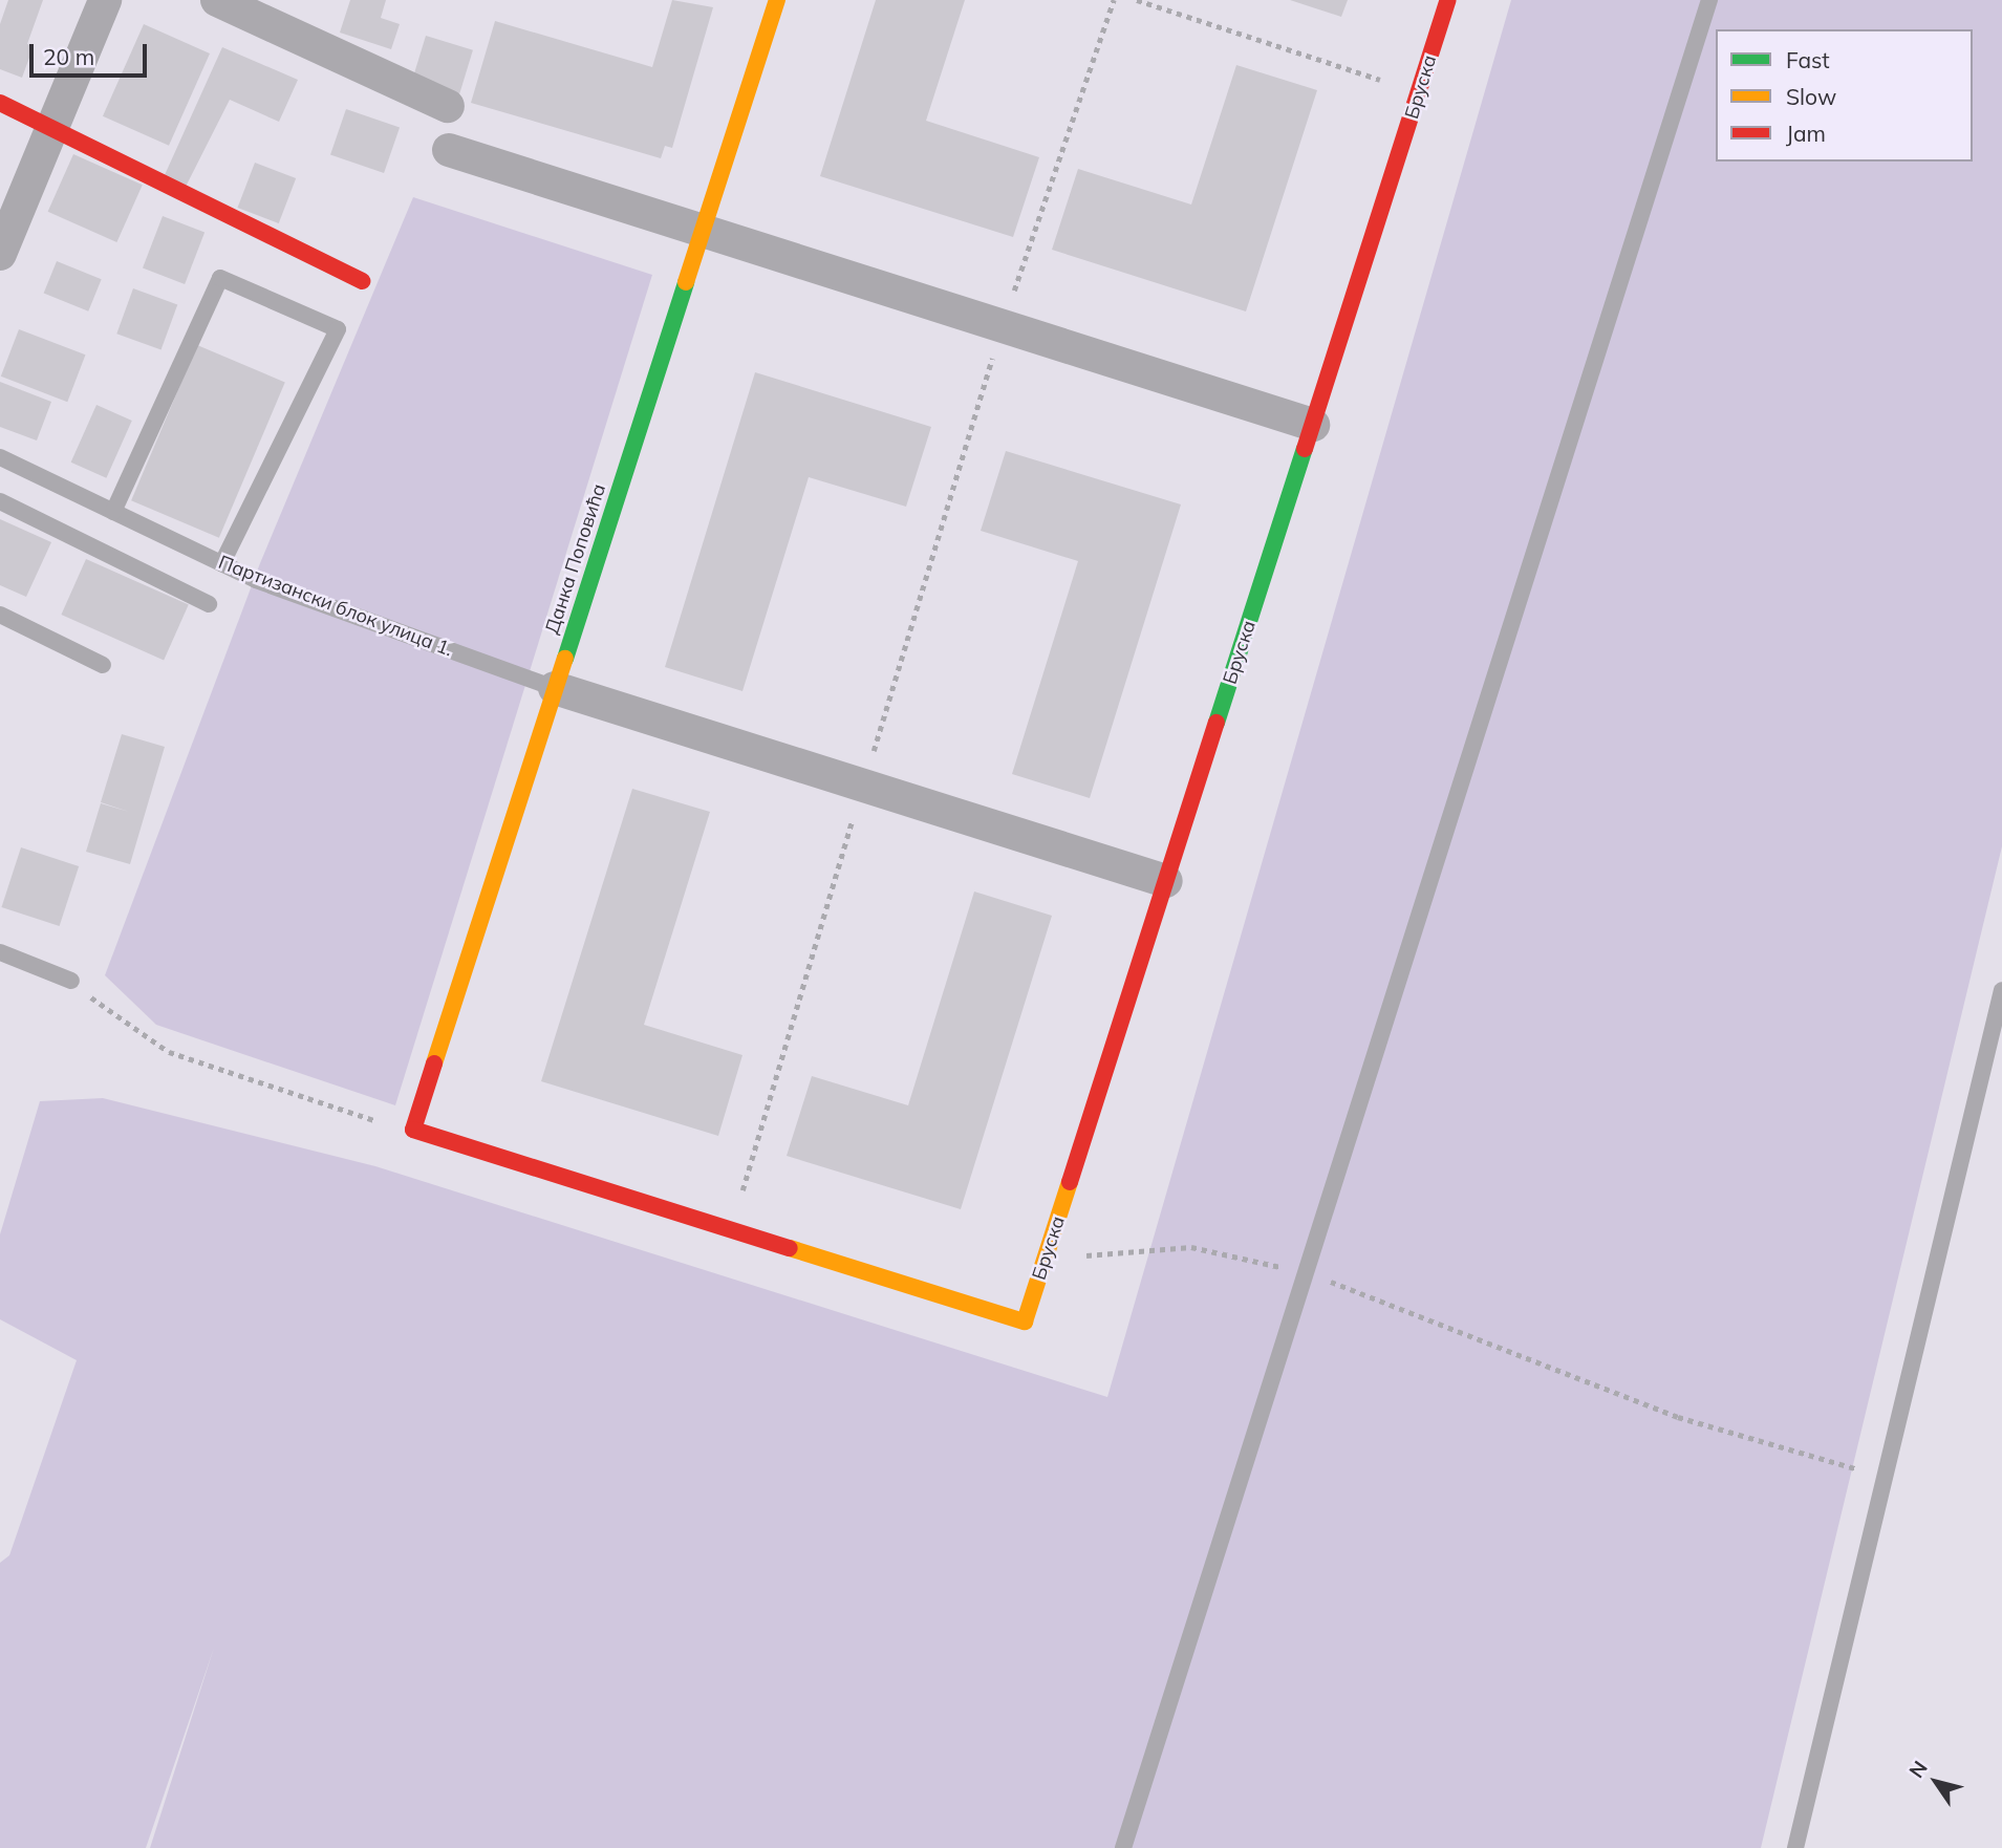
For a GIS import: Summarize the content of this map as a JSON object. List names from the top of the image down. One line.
{"streets":{"street":["Бруска","Данка Поповића"],"lane":["Партизански блок улица 1."]},"crossings":[["Данка Поповића","Партизански блок улица 1."]],"legend":["Fast","Slow","Jam"],"scale_bar":"20 m","north":"top left"}
